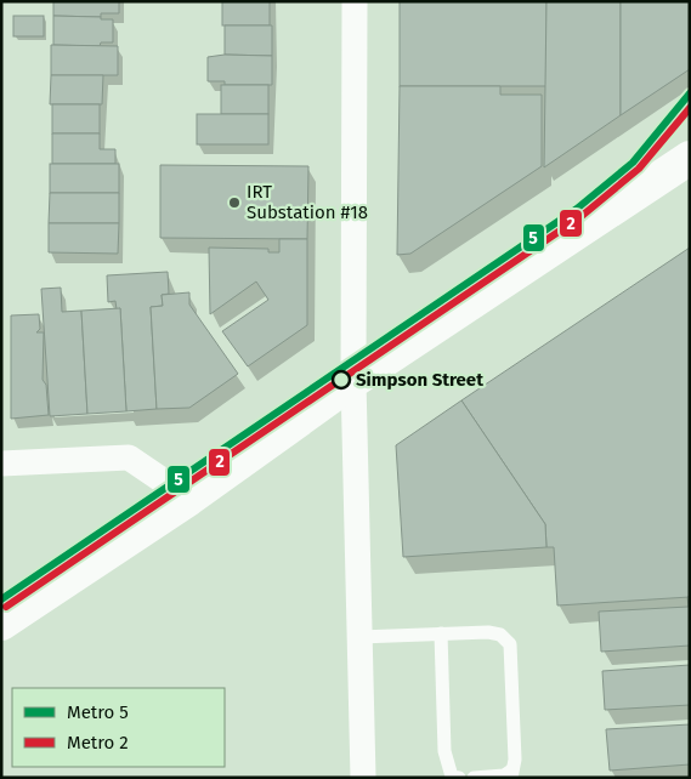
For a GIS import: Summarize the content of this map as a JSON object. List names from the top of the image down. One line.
{"places":["IRT Substation #18","Simpson Street"],"lines":["metro line 5","metro line 2"],"legend":["Metro 5","Metro 2"]}
